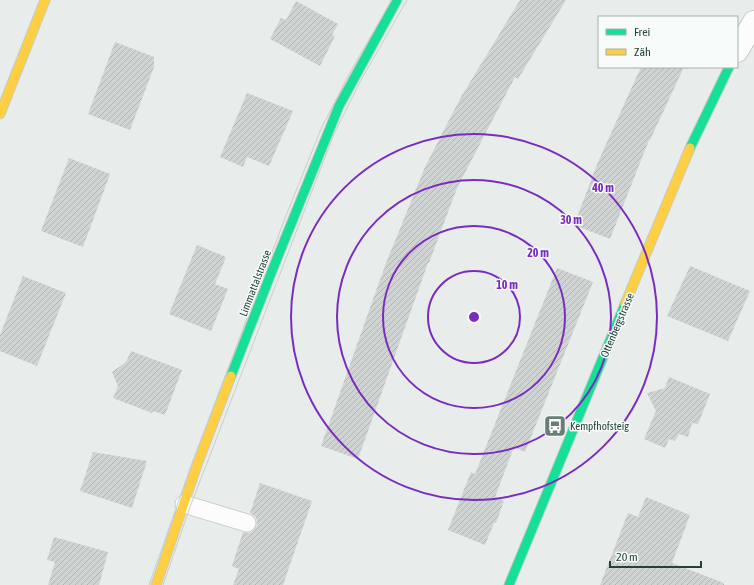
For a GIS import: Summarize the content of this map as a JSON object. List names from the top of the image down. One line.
{"streets":{"street":["Limmattalstrasse","Ottenbergstrasse"]},"places":{"bus stop":["Kempfhofsteig"]},"legend":["Frei","Zäh"],"scale_bar":"20 m","rings":["40 m","30 m","20 m","10 m"]}
